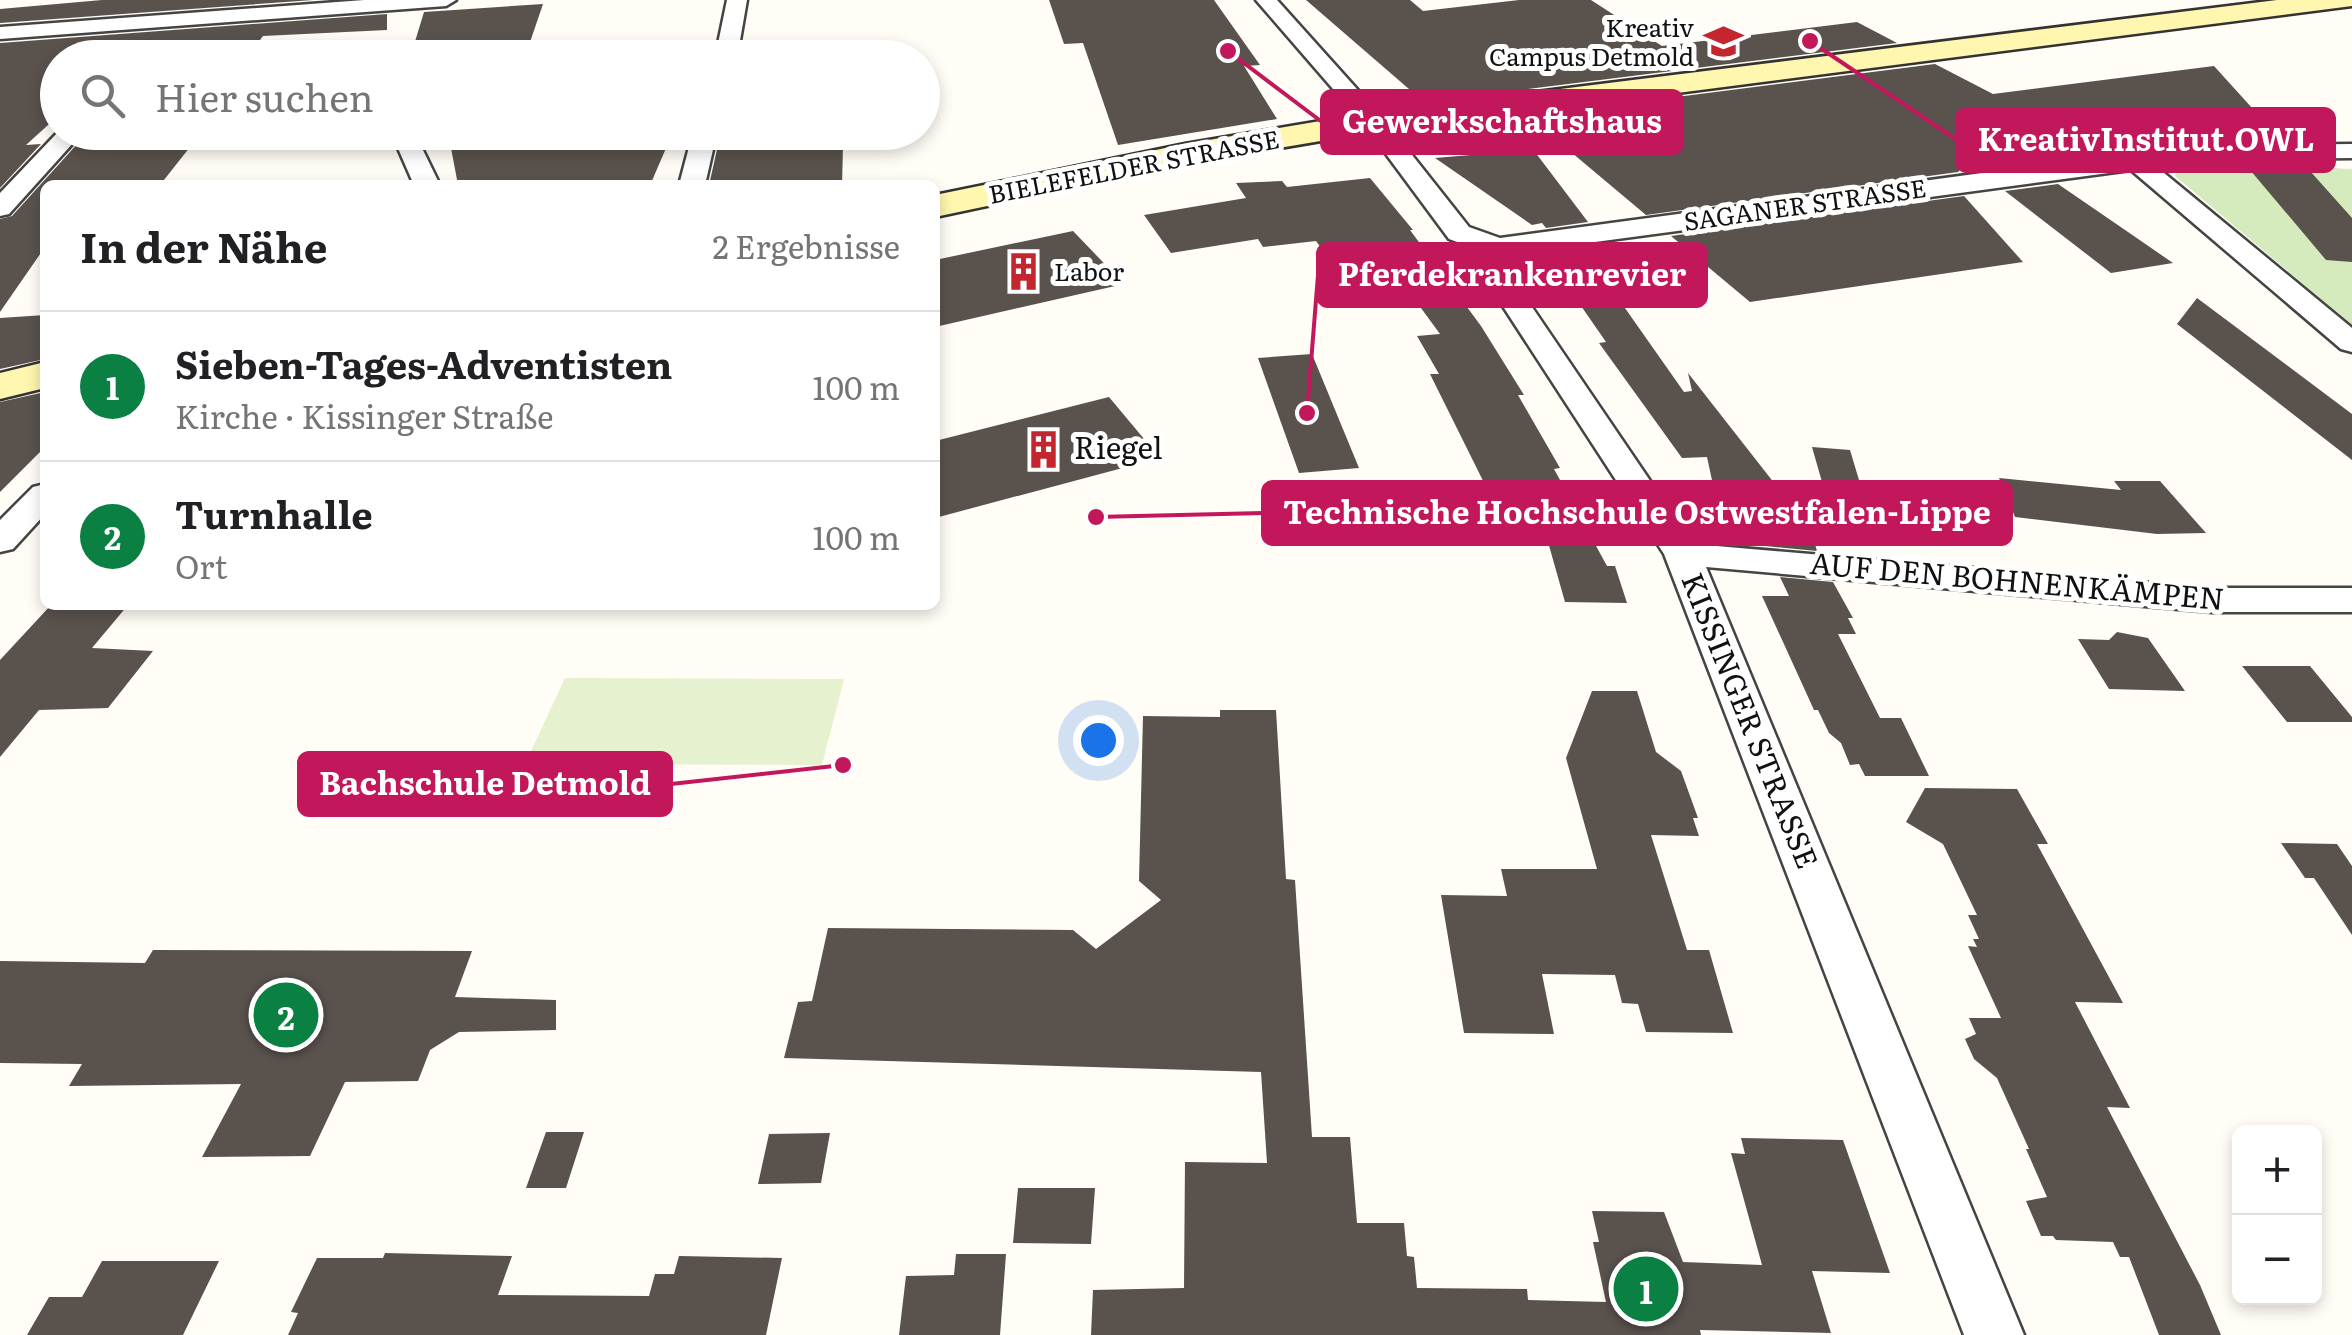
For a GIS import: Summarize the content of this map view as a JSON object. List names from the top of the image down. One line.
{"streets":{"main road":["BIELEFELDER STRASSE"],"street":["SAGANER STRASSE","AUF DEN BOHNENKÄMPEN","KISSINGER STRASSE"]},"crossings":[["SAGANER STRASSE","KISSINGER STRASSE"],["AUF DEN BOHNENKÄMPEN","KISSINGER STRASSE"]],"places":{"other":["KreativInstitut.OWL","Gewerkschaftshaus","Pferdekrankenrevier","Technische Hochschule Ostwestfalen-Lippe","Bachschule Detmold"],"school or university":["Kreativ Campus Detmold"],"building":["Labor","Riegel"]},"page":{"search":"Hier suchen","heading":["In der Nähe","2 Ergebnisse"],"list":[{"mark":"1","name":"Sieben-Tages-Adventisten","note":"Kirche · Kissinger Straße","value":"100 m"},{"mark":"2","name":"Turnhalle","note":"Ort","value":"100 m"}],"pins":["2","1"],"map_buttons":["+","−"]}}
